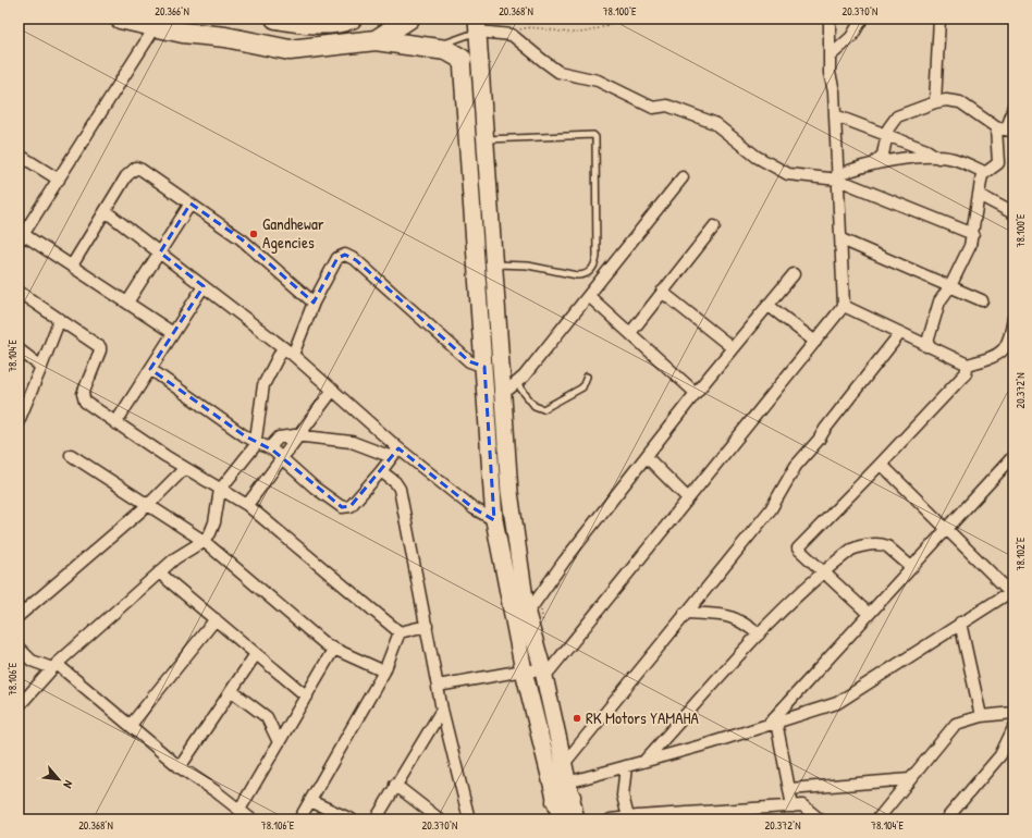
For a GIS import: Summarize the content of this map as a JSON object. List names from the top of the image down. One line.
{"places":["Gandhewar Agencies","RK Motors YAMAHA"],"north":"bottom right","coordinates":["20.366°N","20.368°N","78.100°E","20.370°N","78.104°E","20.372°N","78.102°E","78.106°E"]}
